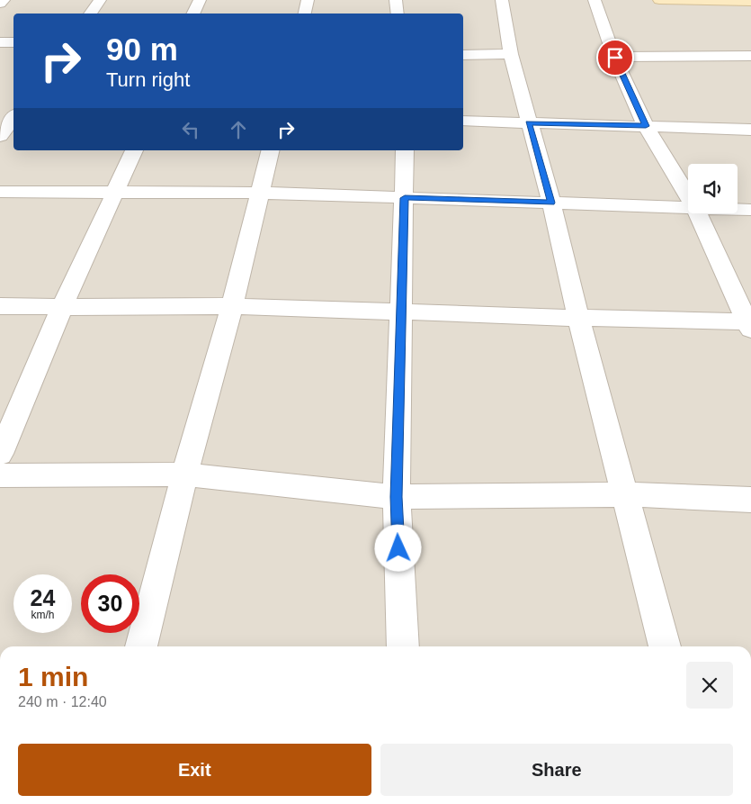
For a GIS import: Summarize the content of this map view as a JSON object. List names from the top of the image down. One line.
{"page":{"turn":["90 m","Turn right"],"speed":"24 km/h","limit":"30","heading":["1 min","240 m · 12:40"],"buttons":["Exit","Share"]}}
